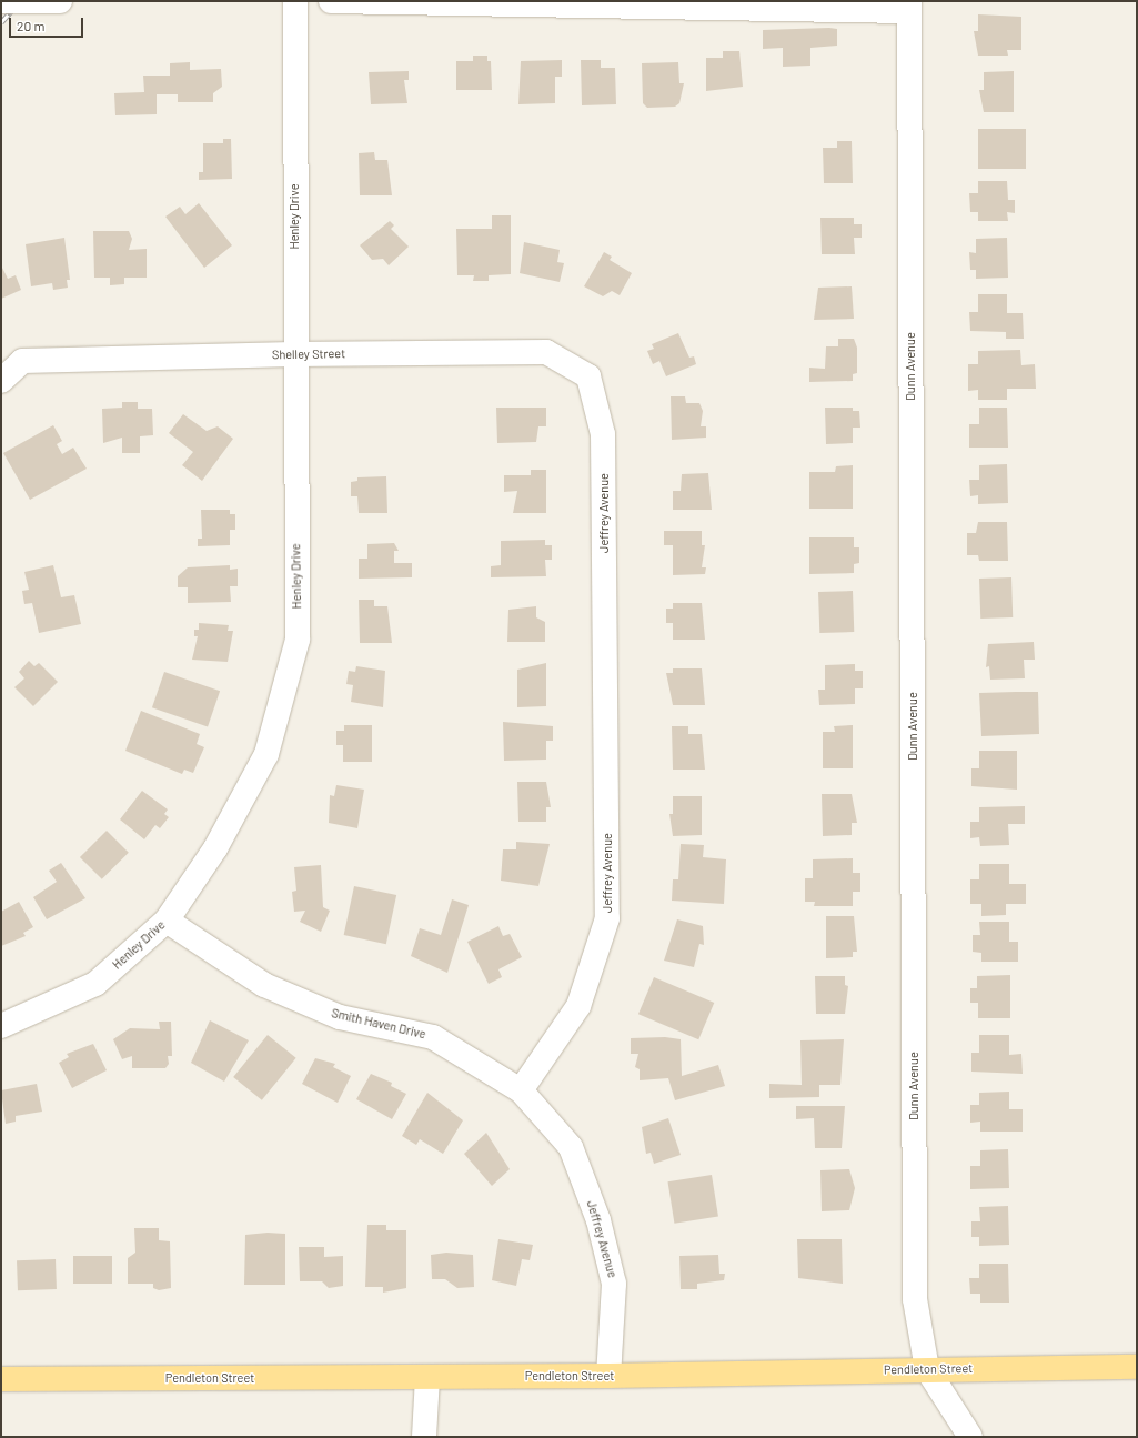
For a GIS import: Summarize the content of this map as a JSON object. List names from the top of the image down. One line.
{"streets":{"main road":["Pendleton Street"],"street":["Henley Drive","Shelley Street","Dunn Avenue","Jeffrey Avenue","Smith Haven Drive"]},"crossings":[["Henley Drive","Shelley Street"],["Henley Drive","Smith Haven Drive"],["Shelley Street","Jeffrey Avenue"],["Dunn Avenue","Pendleton Street"],["Jeffrey Avenue","Smith Haven Drive"],["Jeffrey Avenue","Pendleton Street"]],"scale_bar":"20 m"}
